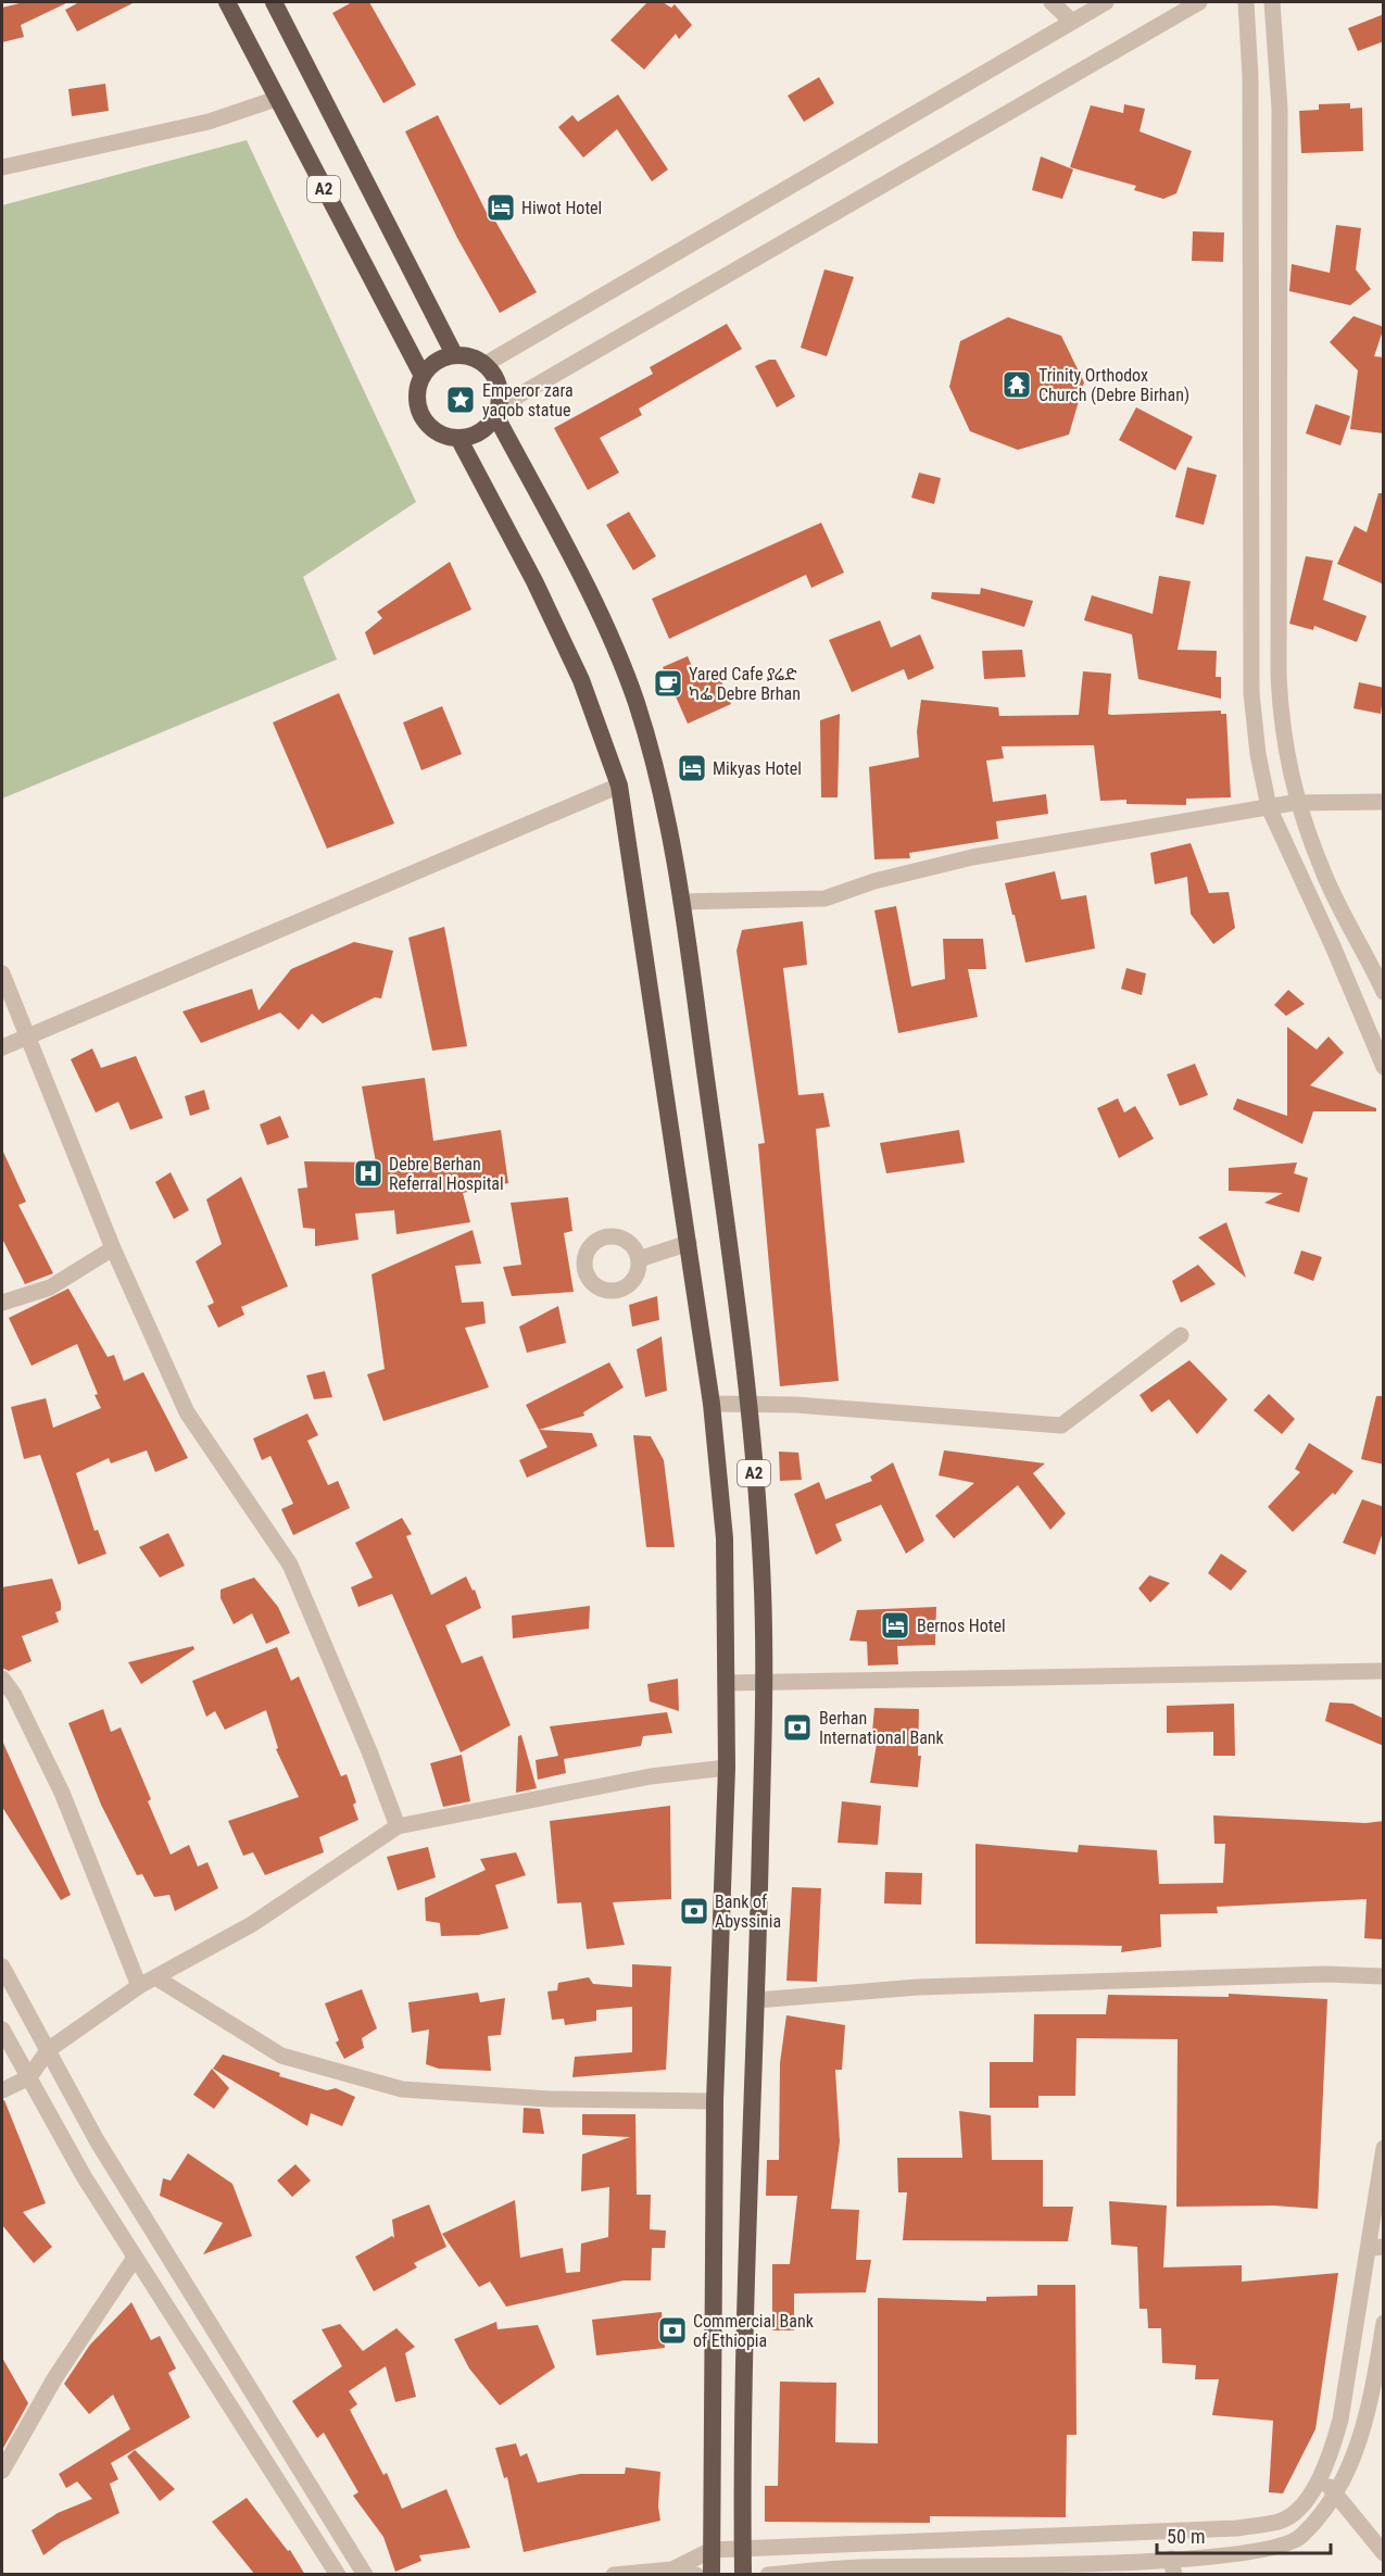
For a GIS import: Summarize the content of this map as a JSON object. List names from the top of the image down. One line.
{"streets":{"highway":["A2"]},"places":{"hotel":["Hiwot Hotel","Mikyas Hotel","Bernos Hotel"],"temple":["Trinity Orthodox Church (Debre Birhan)"],"place":["Emperor zara yaqob statue"],"cafe":["Yared Cafe ያሬድ ካፌ Debre Brhan"],"hospital":["Debre Berhan Referral Hospital"],"bank":["Berhan International Bank","Bank of Abyssinia","Commercial Bank of Ethiopia"]},"scale_bar":"50 m"}
